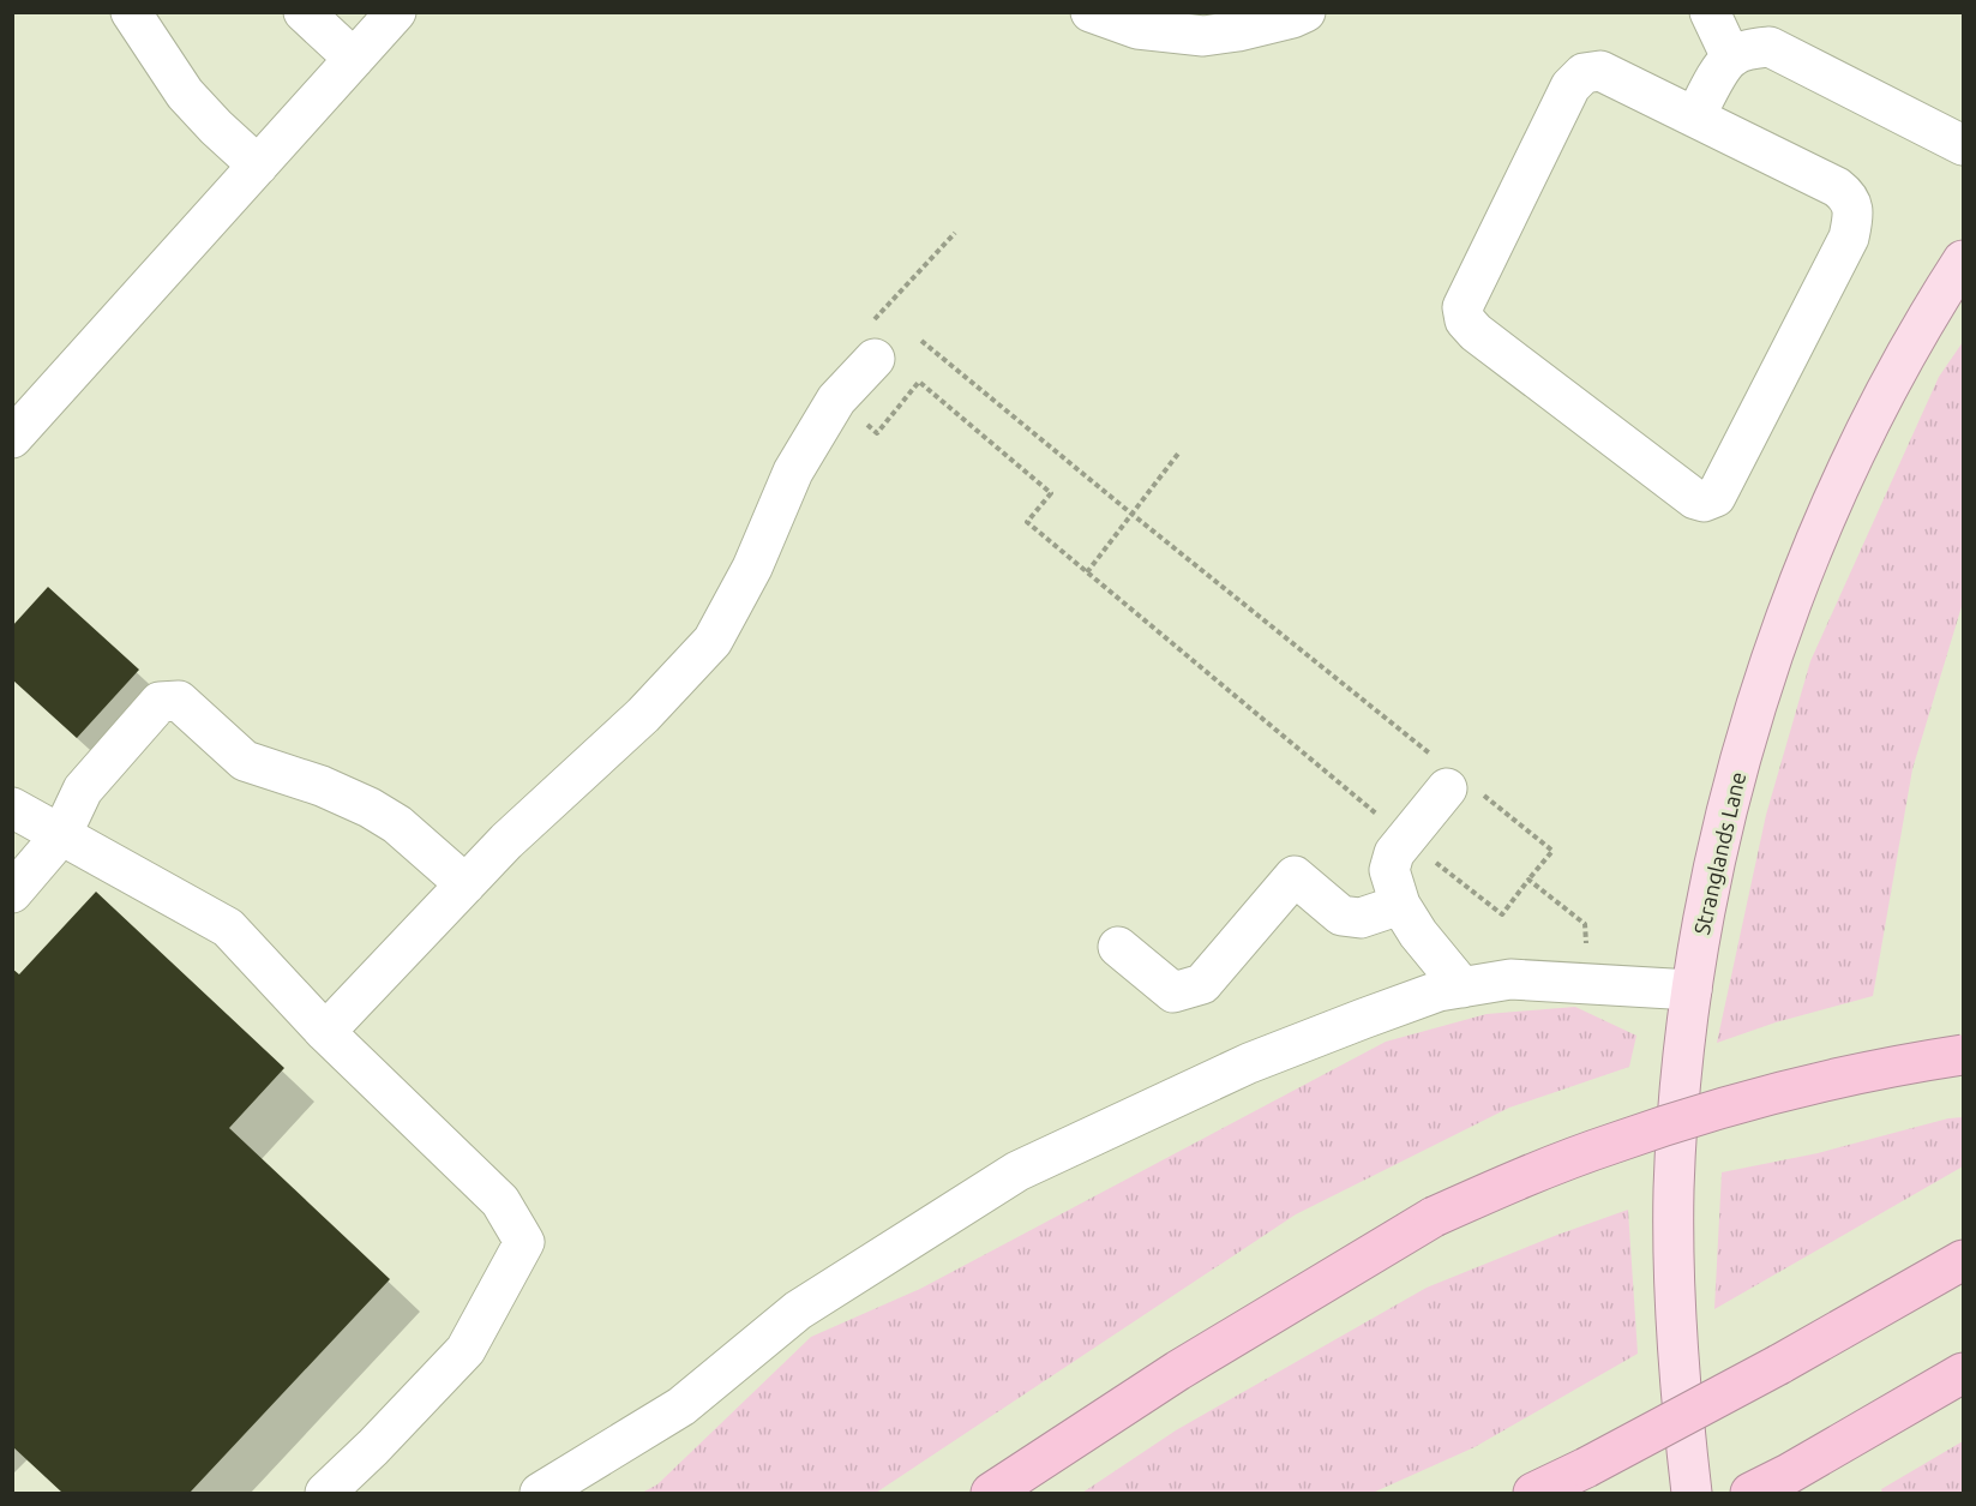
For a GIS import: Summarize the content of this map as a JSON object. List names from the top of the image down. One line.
{"streets":{"main road":["Stranglands Lane"]}}
